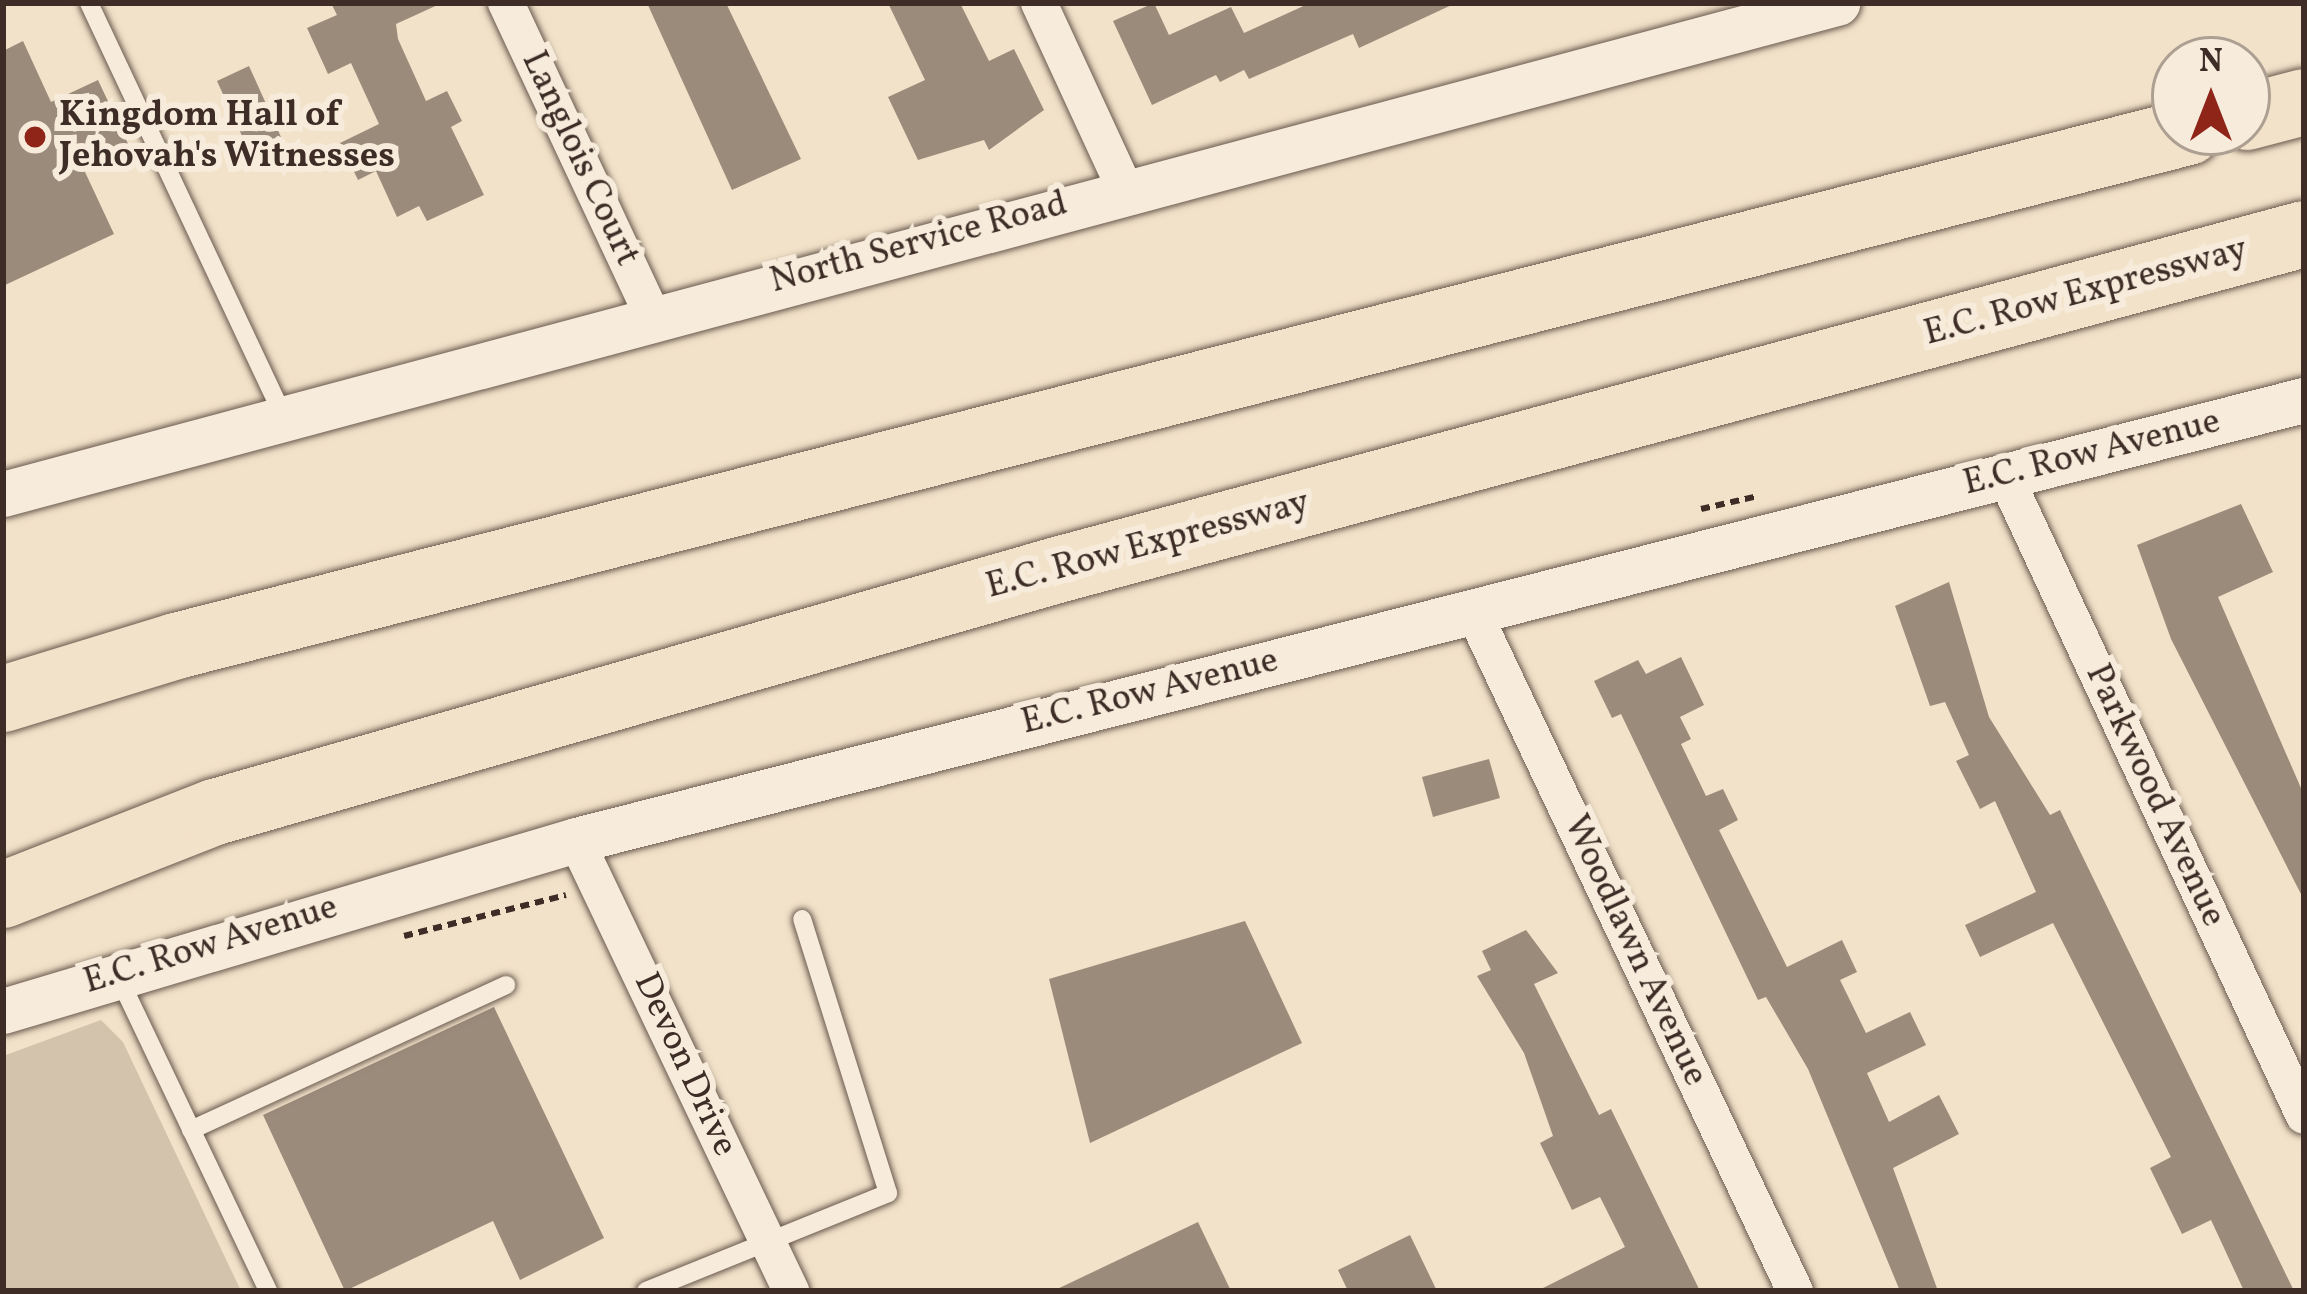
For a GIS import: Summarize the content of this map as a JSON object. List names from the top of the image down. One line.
{"streets":{"highway":["E.C. Row Expressway"],"street":["Langlois Court","North Service Road","E.C. Row Avenue","Parkwood Avenue","Woodlawn Avenue","Devon Drive"]},"crossings":[["Langlois Court","North Service Road"],["E.C. Row Avenue","Parkwood Avenue"],["E.C. Row Avenue","Woodlawn Avenue"],["E.C. Row Avenue","Devon Drive"]],"places":["Kingdom Hall of Jehovah's Witnesses"],"north":"top"}
